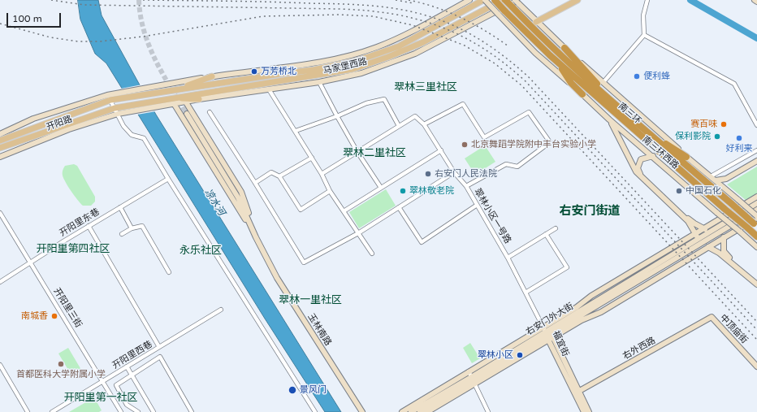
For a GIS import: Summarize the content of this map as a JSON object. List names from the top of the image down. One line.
{"streets":{"highway":["南三环"],"main road":["马家堡西路","开阳路"],"street":["南三环西路","翠林小区一号路","开阳里东巷","开阳里三街","右安门外大街","中顶庙街","玉林南路","福宜街","右外西路","开阳里西巷"]},"crossings":[["马家堡西路","南三环"],["马家堡西路","开阳路"],["马家堡西路","南三环西路"],["马家堡西路","玉林南路"],["南三环","南三环西路"],["翠林小区一号路","右安门外大街"],["翠林小区一号路","福宜街"],["开阳里东巷","开阳里三街"],["开阳里三街","开阳里西巷"],["右安门外大街","福宜街"],["中顶庙街","右外西路"],["福宜街","右外西路"]],"districts":["翠林三里社区","翠林二里社区","右安门街道","开阳里第四社区","永乐社区","翠林一里社区","开阳里第一社区"],"water":["凉水河"],"places":["万芳桥北","便利蜂","赛百味","保利影院","好利来","北京舞蹈学院附中丰台实验小学","右安门人民法院","翠林敬老院","中国石化","南城香","翠林小区","首都医科大学附属小学","景风门"],"scale_bar":"100 m"}
